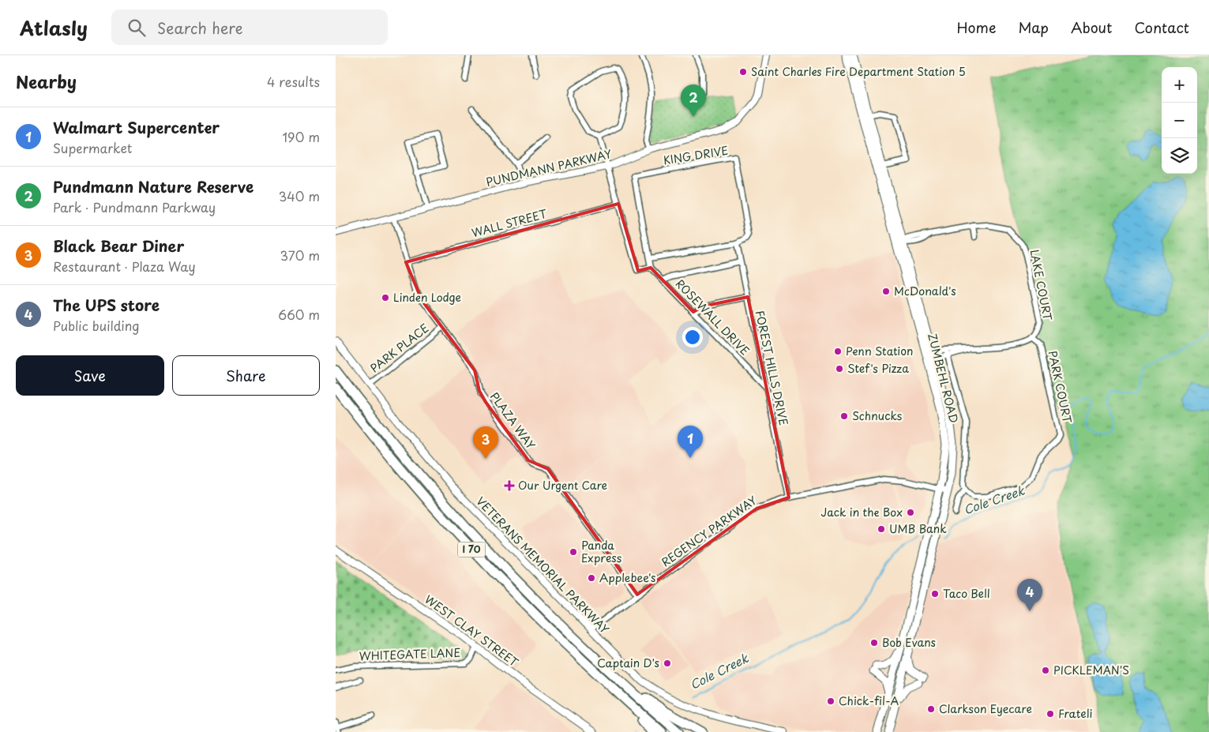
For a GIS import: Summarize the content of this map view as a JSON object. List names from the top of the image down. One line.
{"streets":{"highway":["I 70"],"main road":["ZUMBEHL ROAD","WEST CLAY STREET"],"street":["KING DRIVE","PUNDMANN PARKWAY","WALL STREET","LAKE COURT","ROSEWALL DRIVE","PARK PLACE","FOREST HILLS DRIVE","PARK COURT","PLAZA WAY","REGENCY PARKWAY","VETERANS MEMORIAL PARKWAY","WHITEGATE LANE"]},"crossings":[["KING DRIVE","FOREST HILLS DRIVE"],["PUNDMANN PARKWAY","PLAZA WAY"],["WALL STREET","PLAZA WAY"],["LAKE COURT","ZUMBEHL ROAD"],["LAKE COURT","PARK COURT"],["ROSEWALL DRIVE","FOREST HILLS DRIVE"],["PARK PLACE","PLAZA WAY"],["PARK PLACE","VETERANS MEMORIAL PARKWAY"],["FOREST HILLS DRIVE","REGENCY PARKWAY"],["ZUMBEHL ROAD","REGENCY PARKWAY"],["PLAZA WAY","REGENCY PARKWAY"],["REGENCY PARKWAY","VETERANS MEMORIAL PARKWAY"],["WEST CLAY STREET","WHITEGATE LANE"]],"water":["Cole Creek"],"places":{"other":["Saint Charles Fire Department Station 5","McDonald's","Linden Lodge","Penn Station","Stef's Pizza","Schnucks","Jack in the Box","UMB Bank","Panda Express","Applebee's","Taco Bell","Bob Evans","Captain D's","PICKLEMAN'S","Chick-fil-A","Clarkson Eyecare","Frateli"],"health":["Our Urgent Care"]},"page":{"header":"Atlasly","search":"Search here","nav":["Home","Map","About","Contact"],"heading":["Nearby","4 results"],"map_buttons":["+","−"],"pins":["2","1","3","4"],"list":[{"mark":"1","name":"Walmart Supercenter","note":"Supermarket","value":"190 m"},{"mark":"2","name":"Pundmann Nature Reserve","note":"Park · Pundmann Parkway","value":"340 m"},{"mark":"3","name":"Black Bear Diner","note":"Restaurant · Plaza Way","value":"370 m"},{"mark":"4","name":"The UPS store","note":"Public building","value":"660 m"}],"buttons":["Save","Share"]}}
